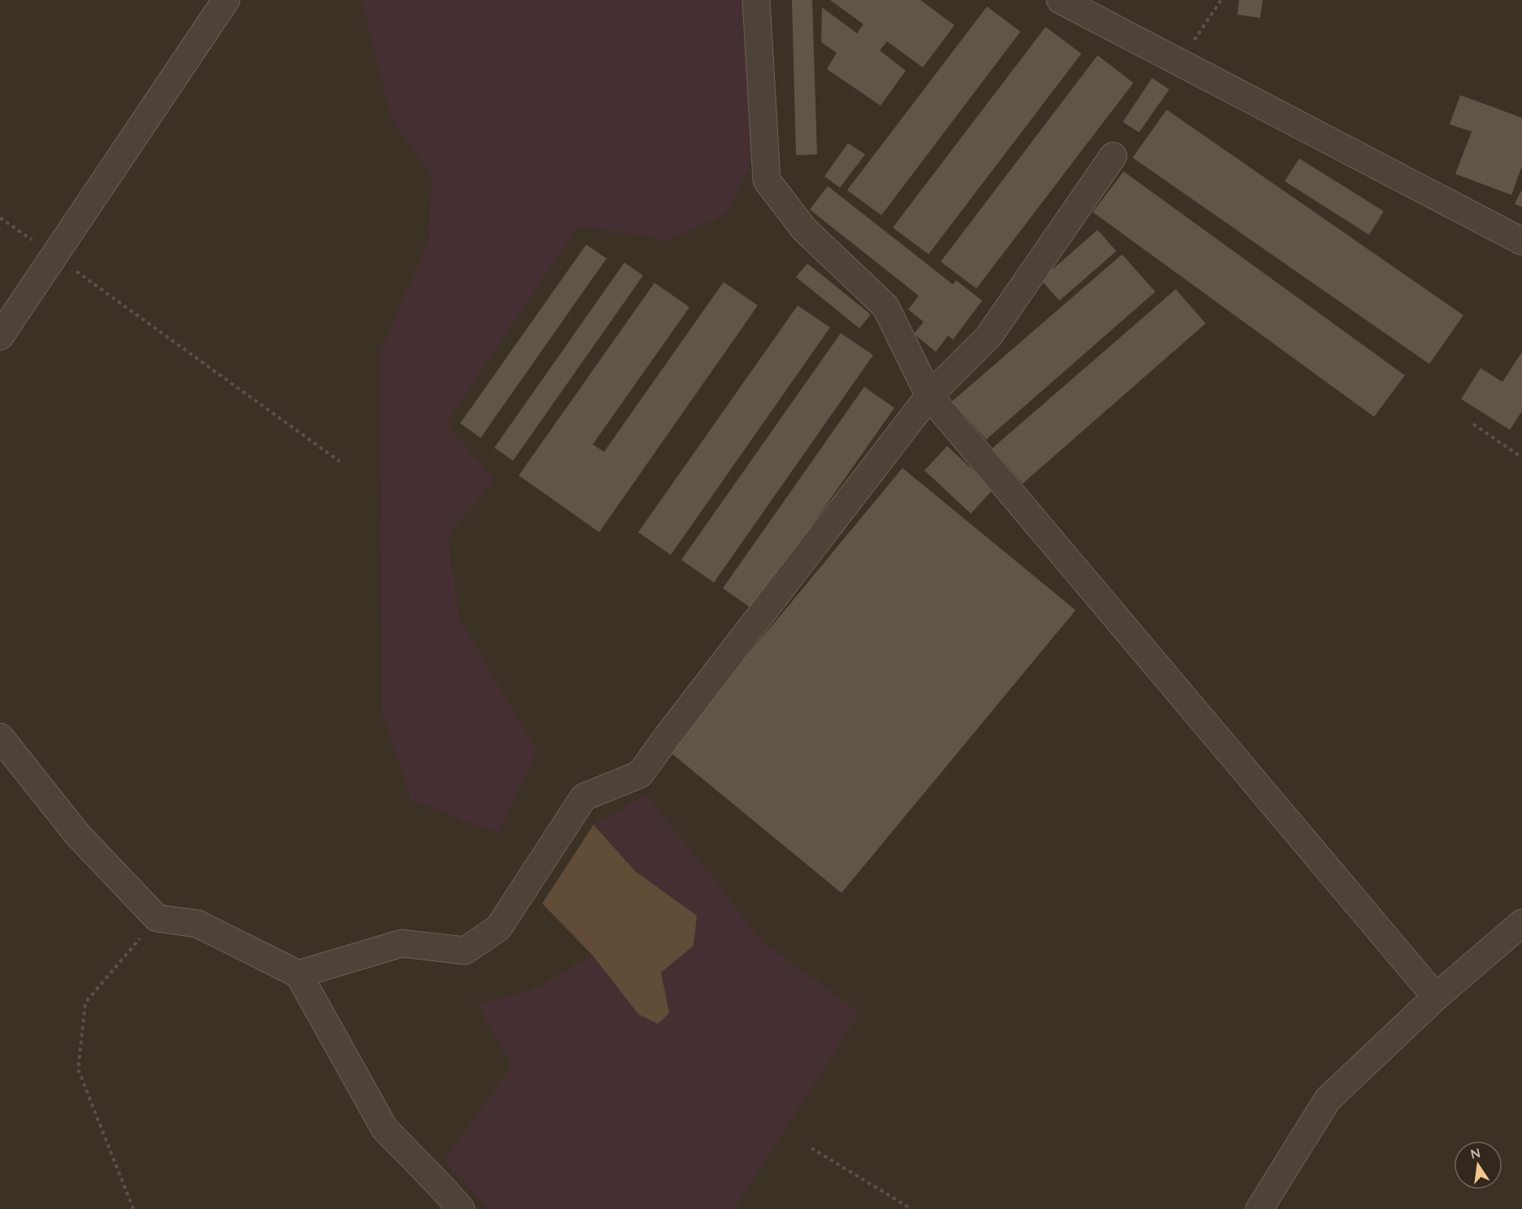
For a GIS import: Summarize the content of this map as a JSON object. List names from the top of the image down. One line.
{"north":"top"}
